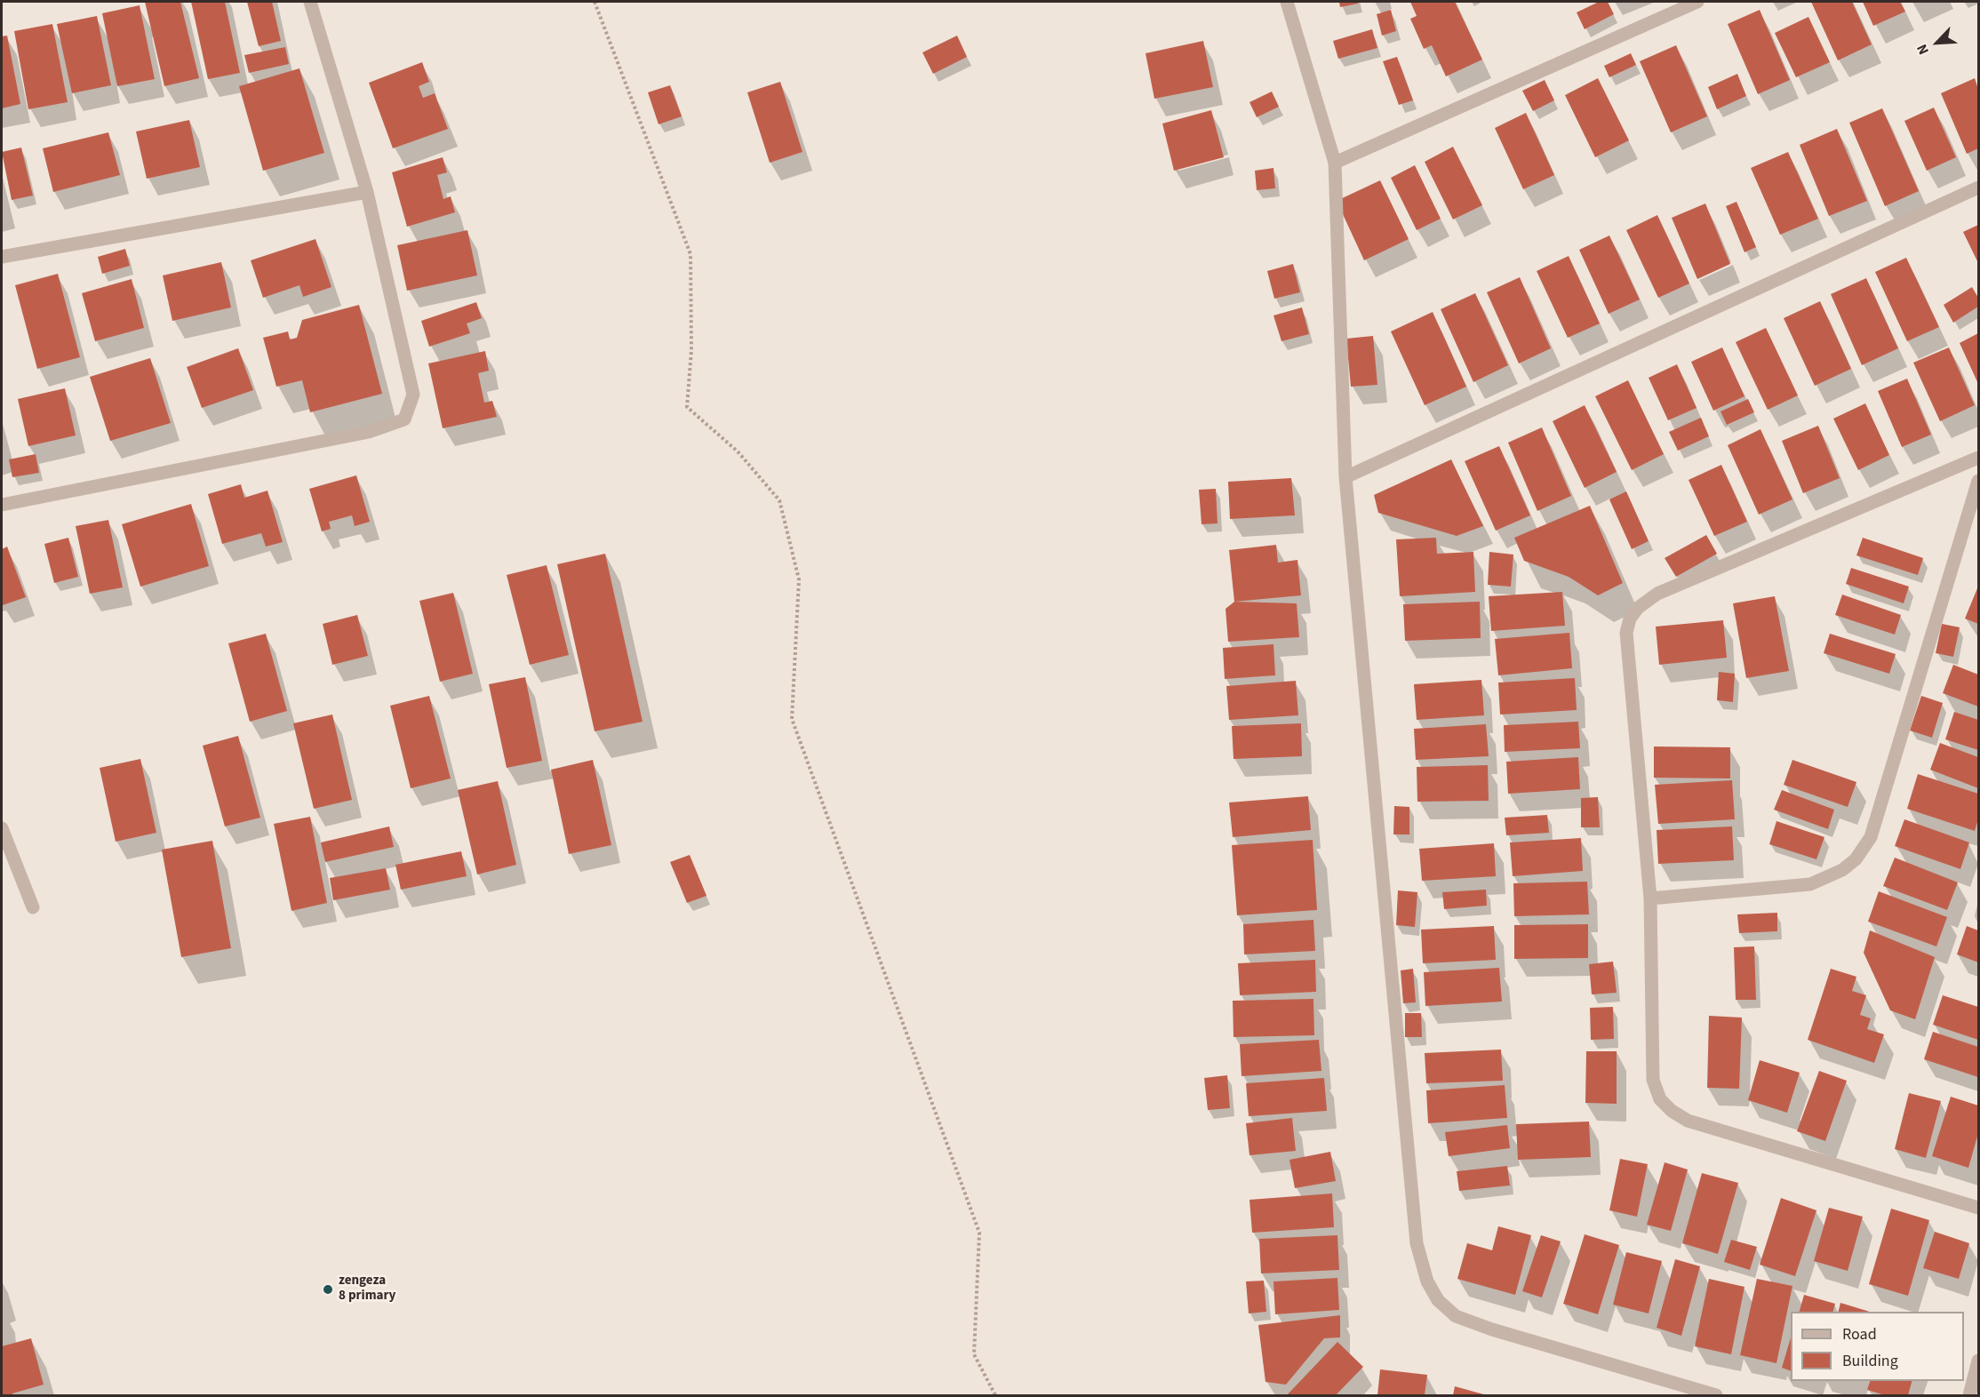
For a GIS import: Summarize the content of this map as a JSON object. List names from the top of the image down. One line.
{"places":["zengeza 8 primary"],"legend":["Road","Building"],"north":"bottom left"}
